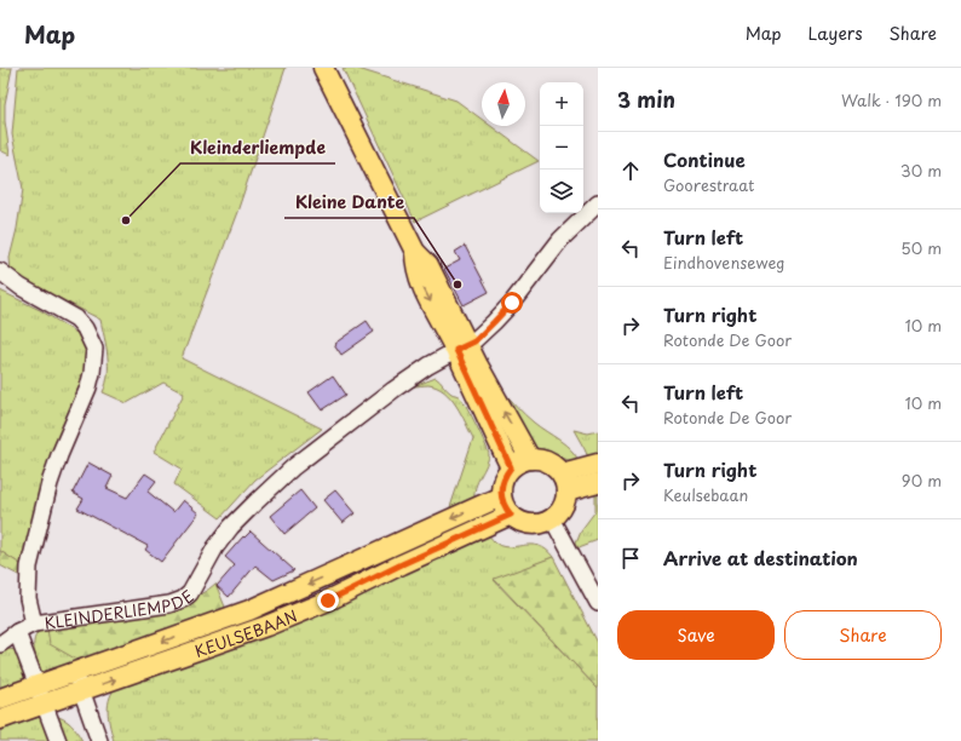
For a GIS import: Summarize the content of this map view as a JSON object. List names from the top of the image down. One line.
{"streets":{"main road":["KEULSEBAAN"],"street":["KLEINDERLIEMPDE"]},"places":["Kleinderliempde","Kleine Dante"],"north":"top","page":{"header":"Map","nav":["Map","Layers","Share"],"heading":["3 min","Walk · 190 m"],"map_buttons":["+","−"],"list":[["Continue","Goorestraat","30 m"],["Turn left","Eindhovenseweg","50 m"],["Turn right","Rotonde De Goor","10 m"],["Turn left","Rotonde De Goor","10 m"],["Turn right","Keulsebaan","90 m"],"Arrive at destination"],"buttons":["Save","Share"]}}
